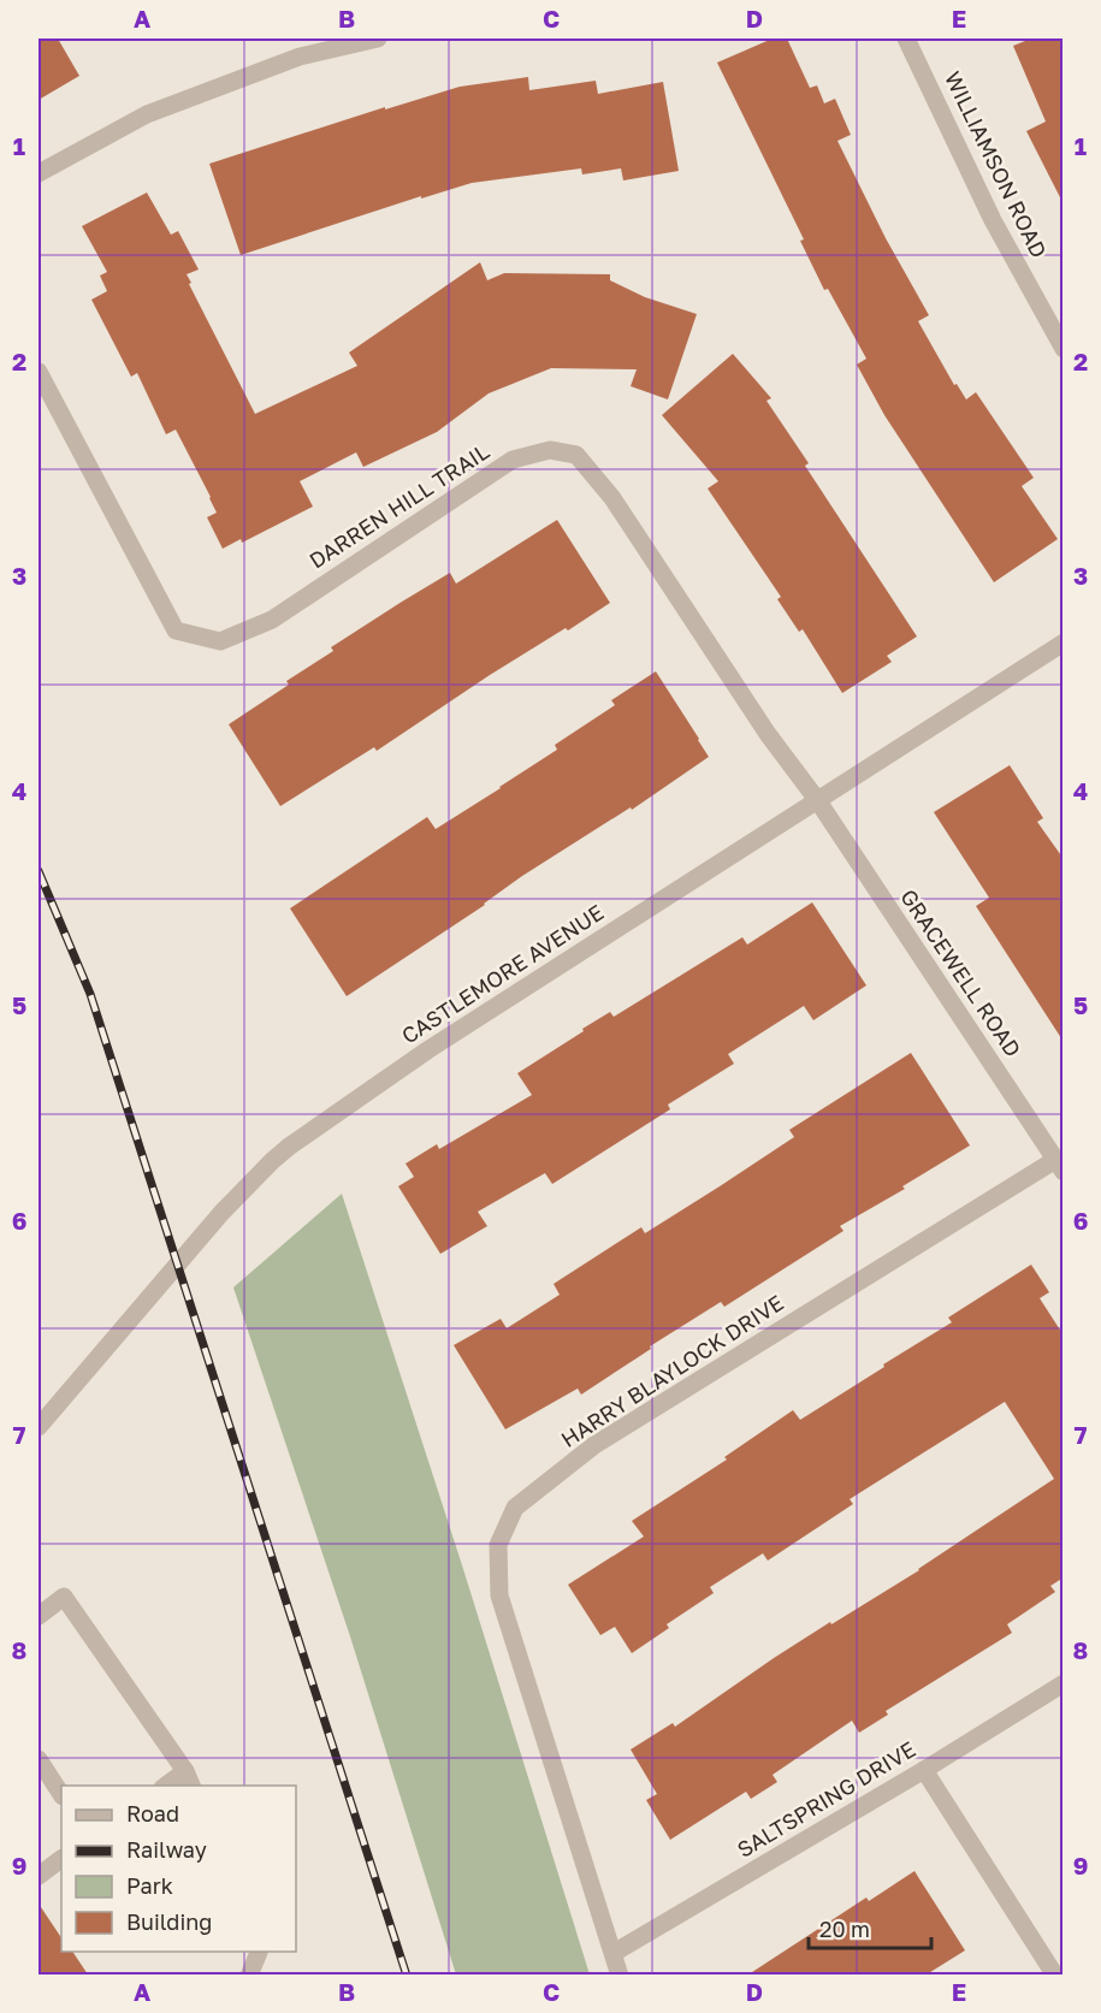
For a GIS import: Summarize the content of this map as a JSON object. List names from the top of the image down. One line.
{"streets":{"street":["WILLIAMSON ROAD","DARREN HILL TRAIL","GRACEWELL ROAD","CASTLEMORE AVENUE","HARRY BLAYLOCK DRIVE","SALTSPRING DRIVE"]},"crossings":[["DARREN HILL TRAIL","GRACEWELL ROAD"],["DARREN HILL TRAIL","CASTLEMORE AVENUE"],["GRACEWELL ROAD","CASTLEMORE AVENUE"],["GRACEWELL ROAD","HARRY BLAYLOCK DRIVE"],["HARRY BLAYLOCK DRIVE","SALTSPRING DRIVE"]],"legend":["Road","Railway","Park","Building"],"scale_bar":"20 m","grid":{"columns":["A","B","C","D","E"],"rows":["1","2","3","4","5","6","7","8","9"]}}
